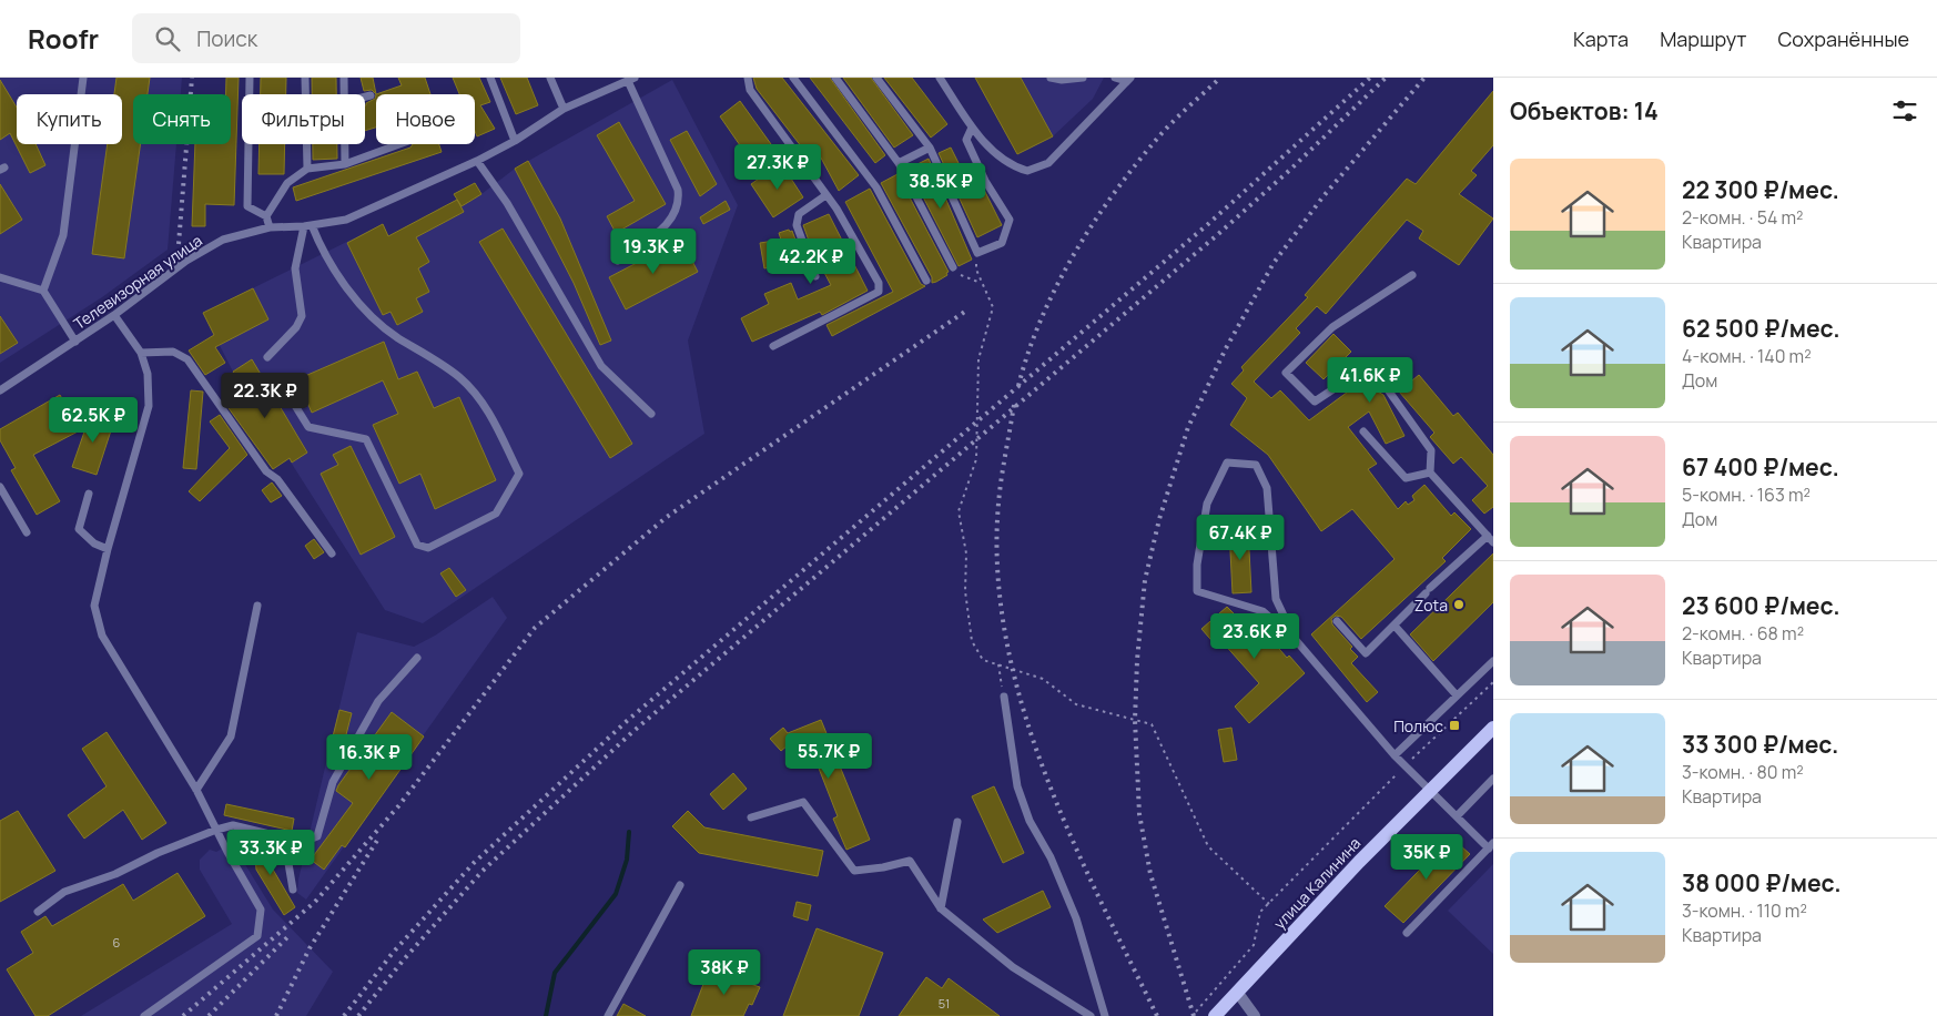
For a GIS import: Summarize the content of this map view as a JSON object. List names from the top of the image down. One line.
{"streets":{"main road":["улица Калинина"],"lane":["Телевизорная улица"]},"places":{"other":["Zota"],"transit":["Полюс"]},"house_numbers":["6","51"],"page":{"header":"Roofr","search":"Поиск","nav":["Карта","Маршрут","Сохранённые"],"heading":"Объектов: 14","chip":["Купить","Снять","Фильтры","Новое"],"price":["27.3K ₽","38.5K ₽","19.3K ₽","42.2K ₽","41.6K ₽","22.3K ₽","62.5K ₽","67.4K ₽","23.6K ₽","55.7K ₽","16.3K ₽","33.3K ₽","35K ₽","38K ₽"],"list":[{"name":"22 300 ₽/мес.","note":"2-комн. · 54 m² · Квартира"},{"name":"62 500 ₽/мес.","note":"4-комн. · 140 m² · Дом"},{"name":"67 400 ₽/мес.","note":"5-комн. · 163 m² · Дом"},{"name":"23 600 ₽/мес.","note":"2-комн. · 68 m² · Квартира"},{"name":"33 300 ₽/мес.","note":"3-комн. · 80 m² · Квартира"},{"name":"38 000 ₽/мес.","note":"3-комн. · 110 m² · Квартира"}]}}
